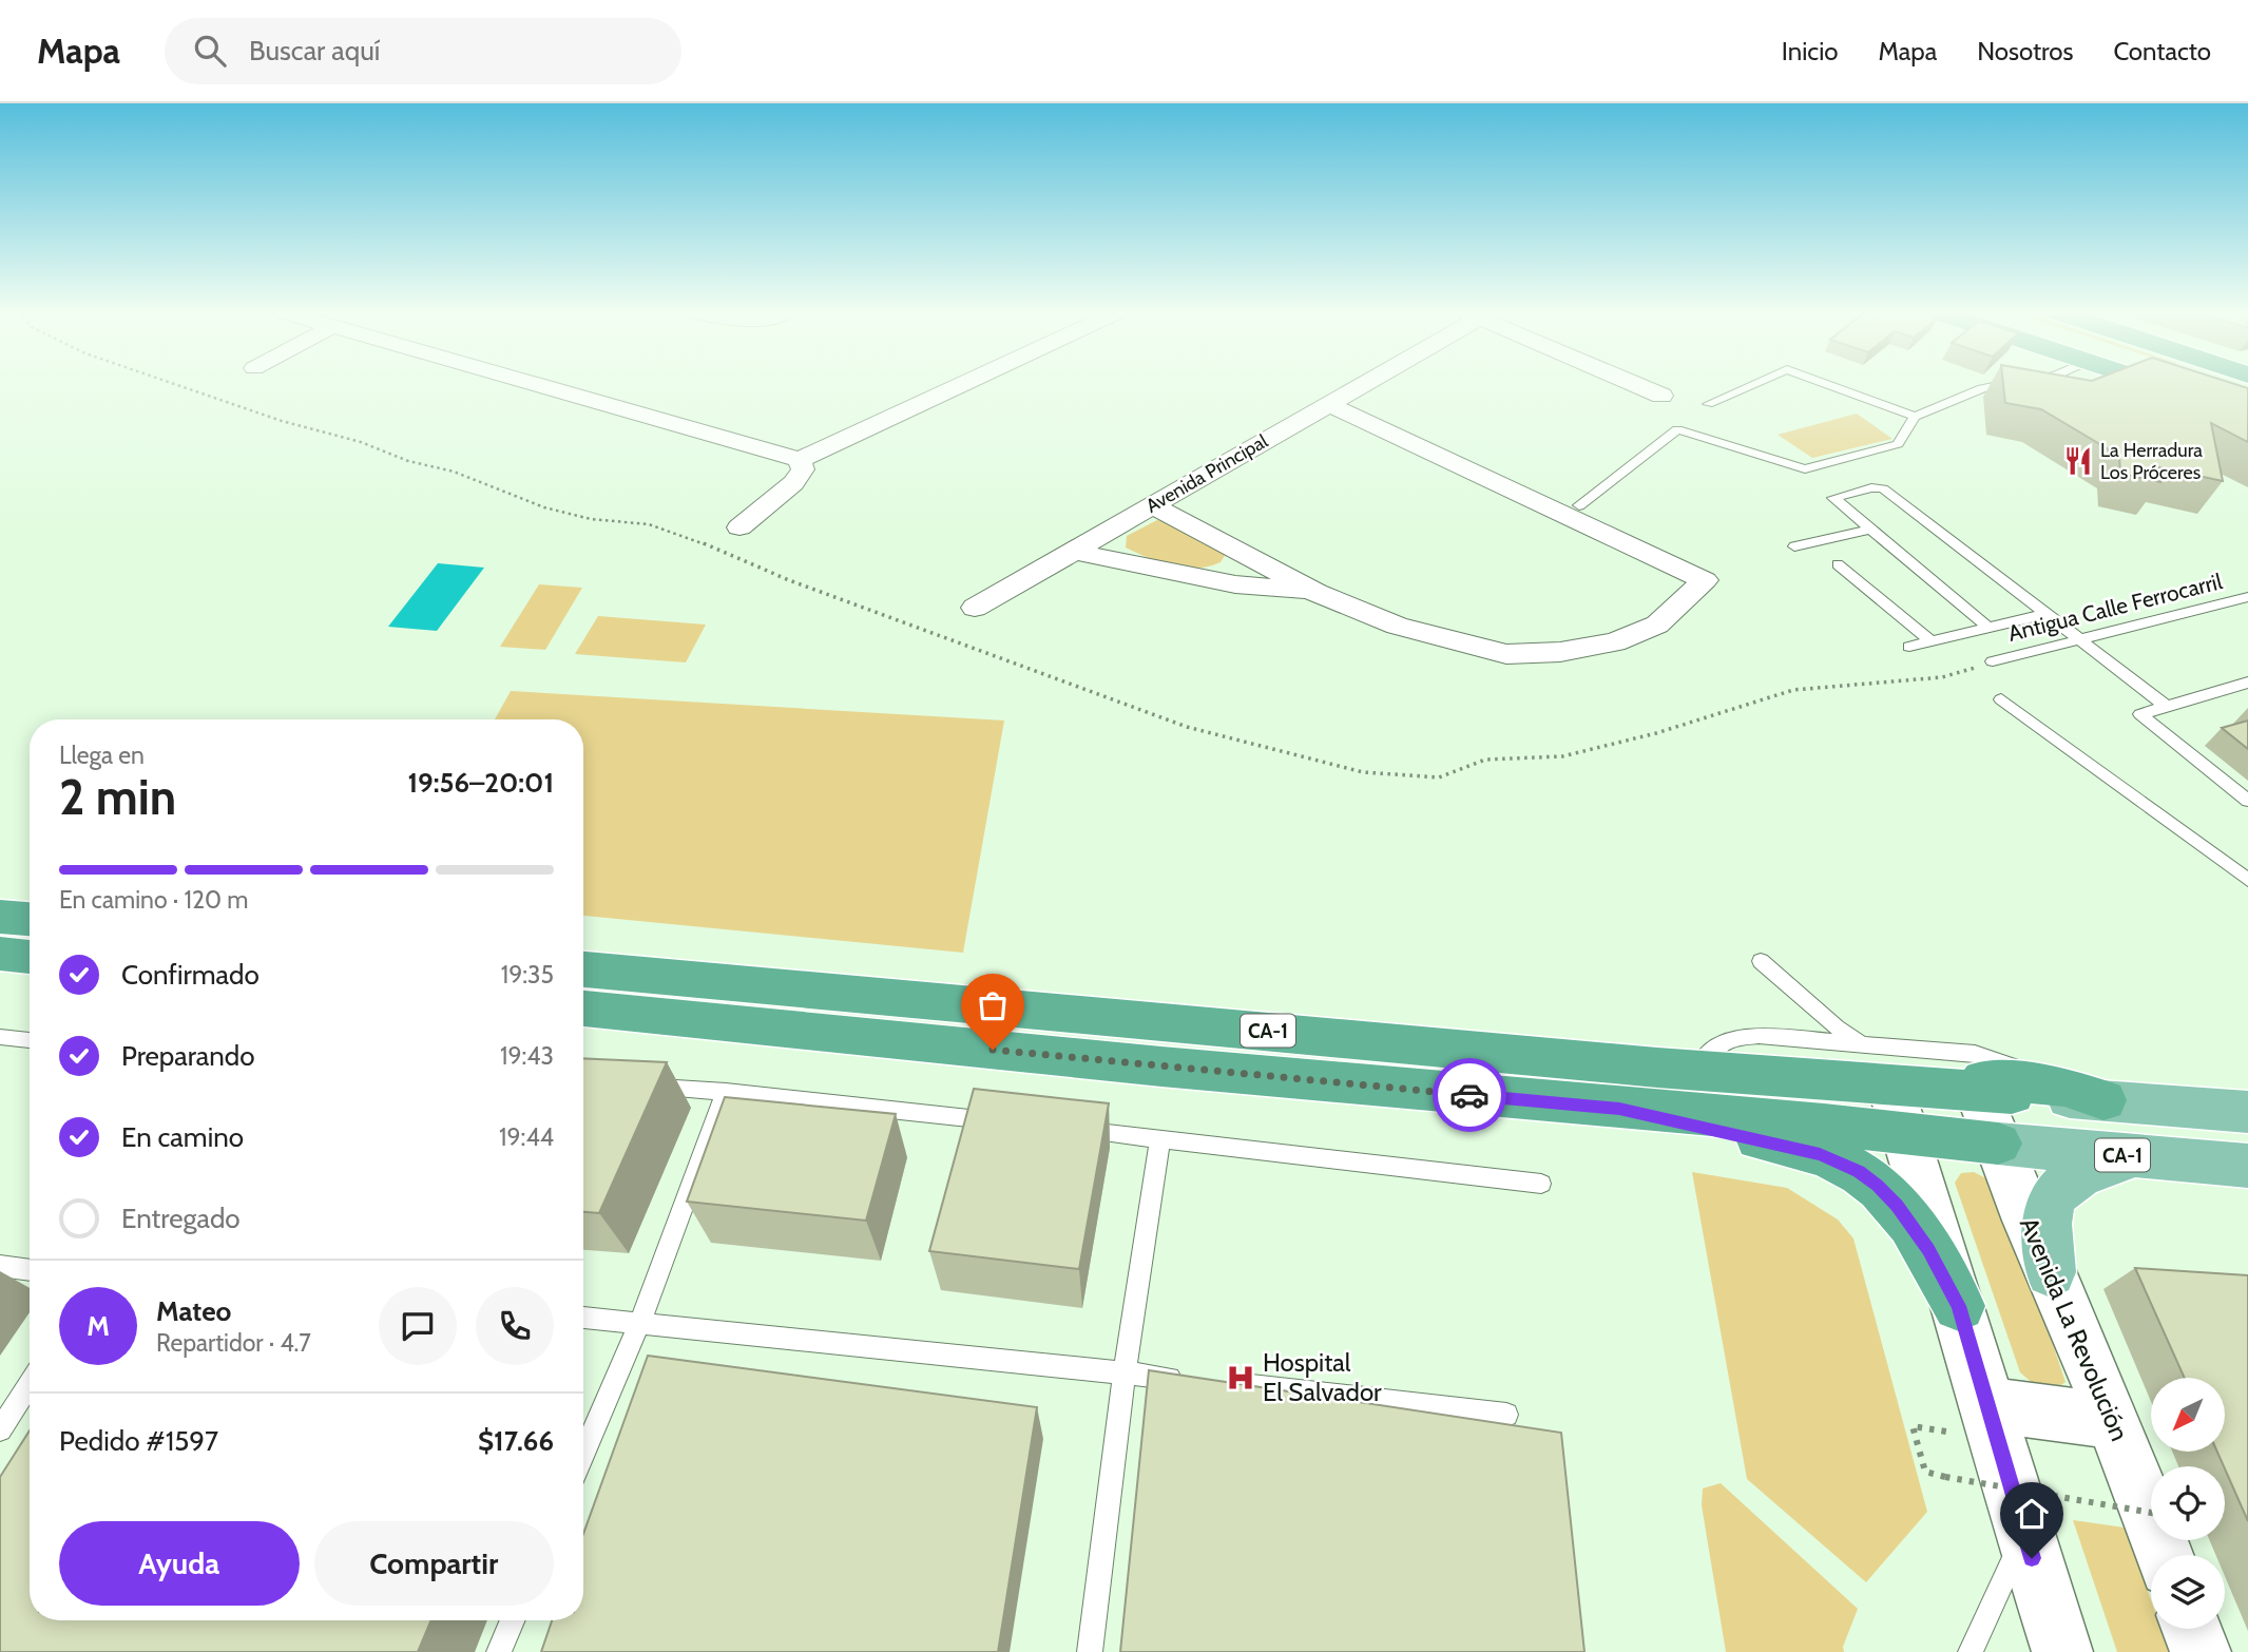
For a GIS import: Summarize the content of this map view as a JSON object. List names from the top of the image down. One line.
{"streets":{"highway":["CA-1"],"main road":["Avenida La Revolución"],"street":["Avenida Principal"],"lane":["Antigua Calle Ferrocarril"]},"crossings":[["CA-1","Avenida La Revolución"]],"places":{"restaurant":["La Herradura Los Próceres"],"hospital":["Hospital El Salvador"]},"north":"bottom left","page":{"header":"Mapa","search":"Buscar aquí","nav":["Inicio","Mapa","Nosotros","Contacto"],"heading":["2 min","Llega en","19:56–20:01"],"panel":["Mateo","Repartidor · 4.7","Pedido #1597","$17.66"],"bar":"En camino · 120 m","list":[["Confirmado","19:35"],["Preparando","19:43"],["En camino","19:44"],"Entregado"],"round":"M","buttons":["Ayuda","Compartir"]}}
